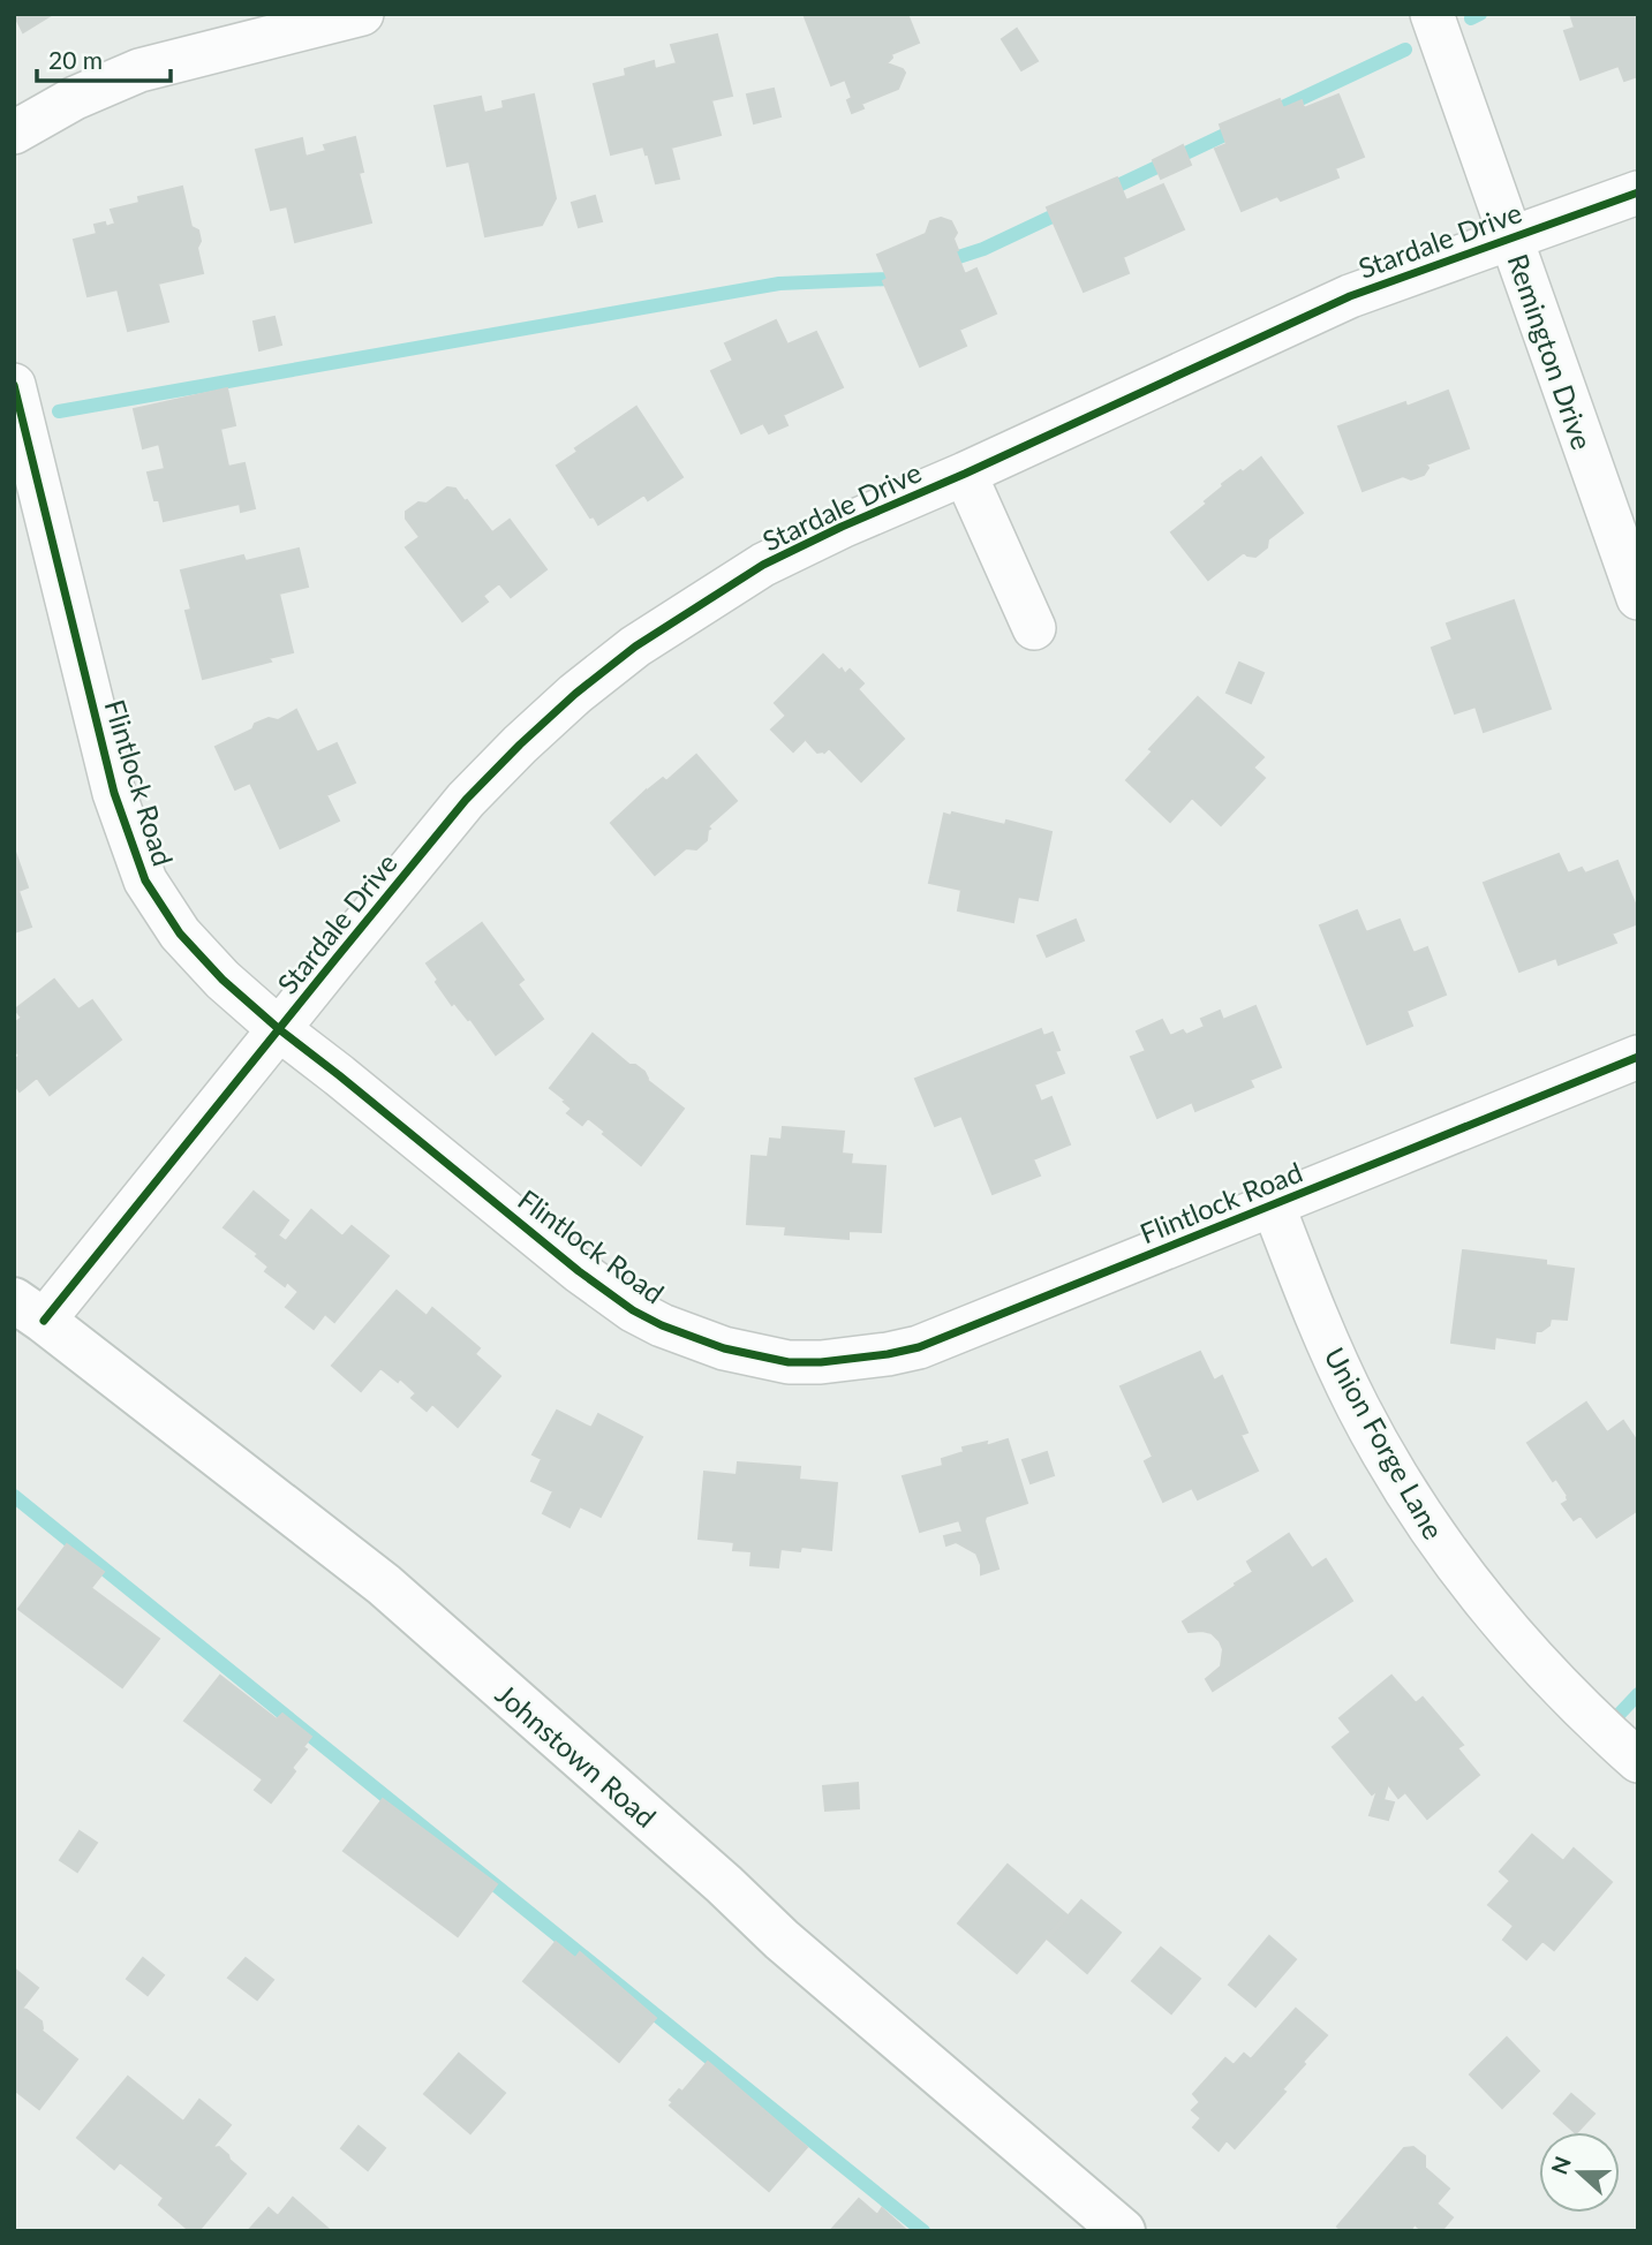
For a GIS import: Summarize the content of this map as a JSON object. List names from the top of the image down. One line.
{"streets":{"main road":["Johnstown Road"],"street":["Stardale Drive","Remington Drive","Flintlock Road","Union Forge Lane"]},"crossings":[["Stardale Drive","Remington Drive"],["Stardale Drive","Flintlock Road"],["Stardale Drive","Johnstown Road"],["Flintlock Road","Union Forge Lane"]],"scale_bar":"20 m","north":"left"}
